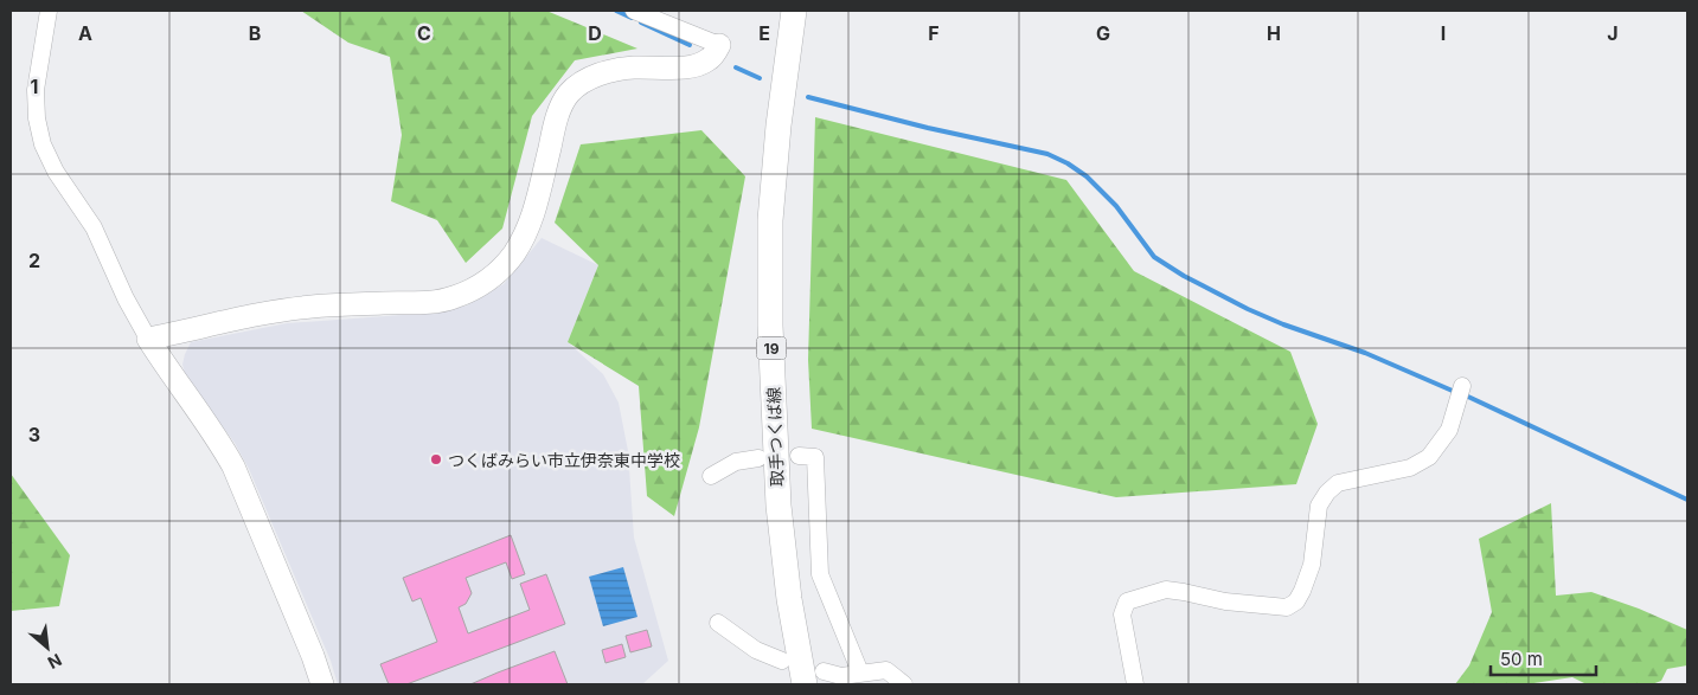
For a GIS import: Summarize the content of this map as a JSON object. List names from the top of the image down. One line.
{"streets":{"main road":["19","取手つくば線"]},"places":["つくばみらい市立伊奈東中学校"],"scale_bar":"50 m","north":"bottom right","grid":{"columns":["A","B","C","D","E","F","G","H","I","J"],"rows":["1","2","3"]}}
